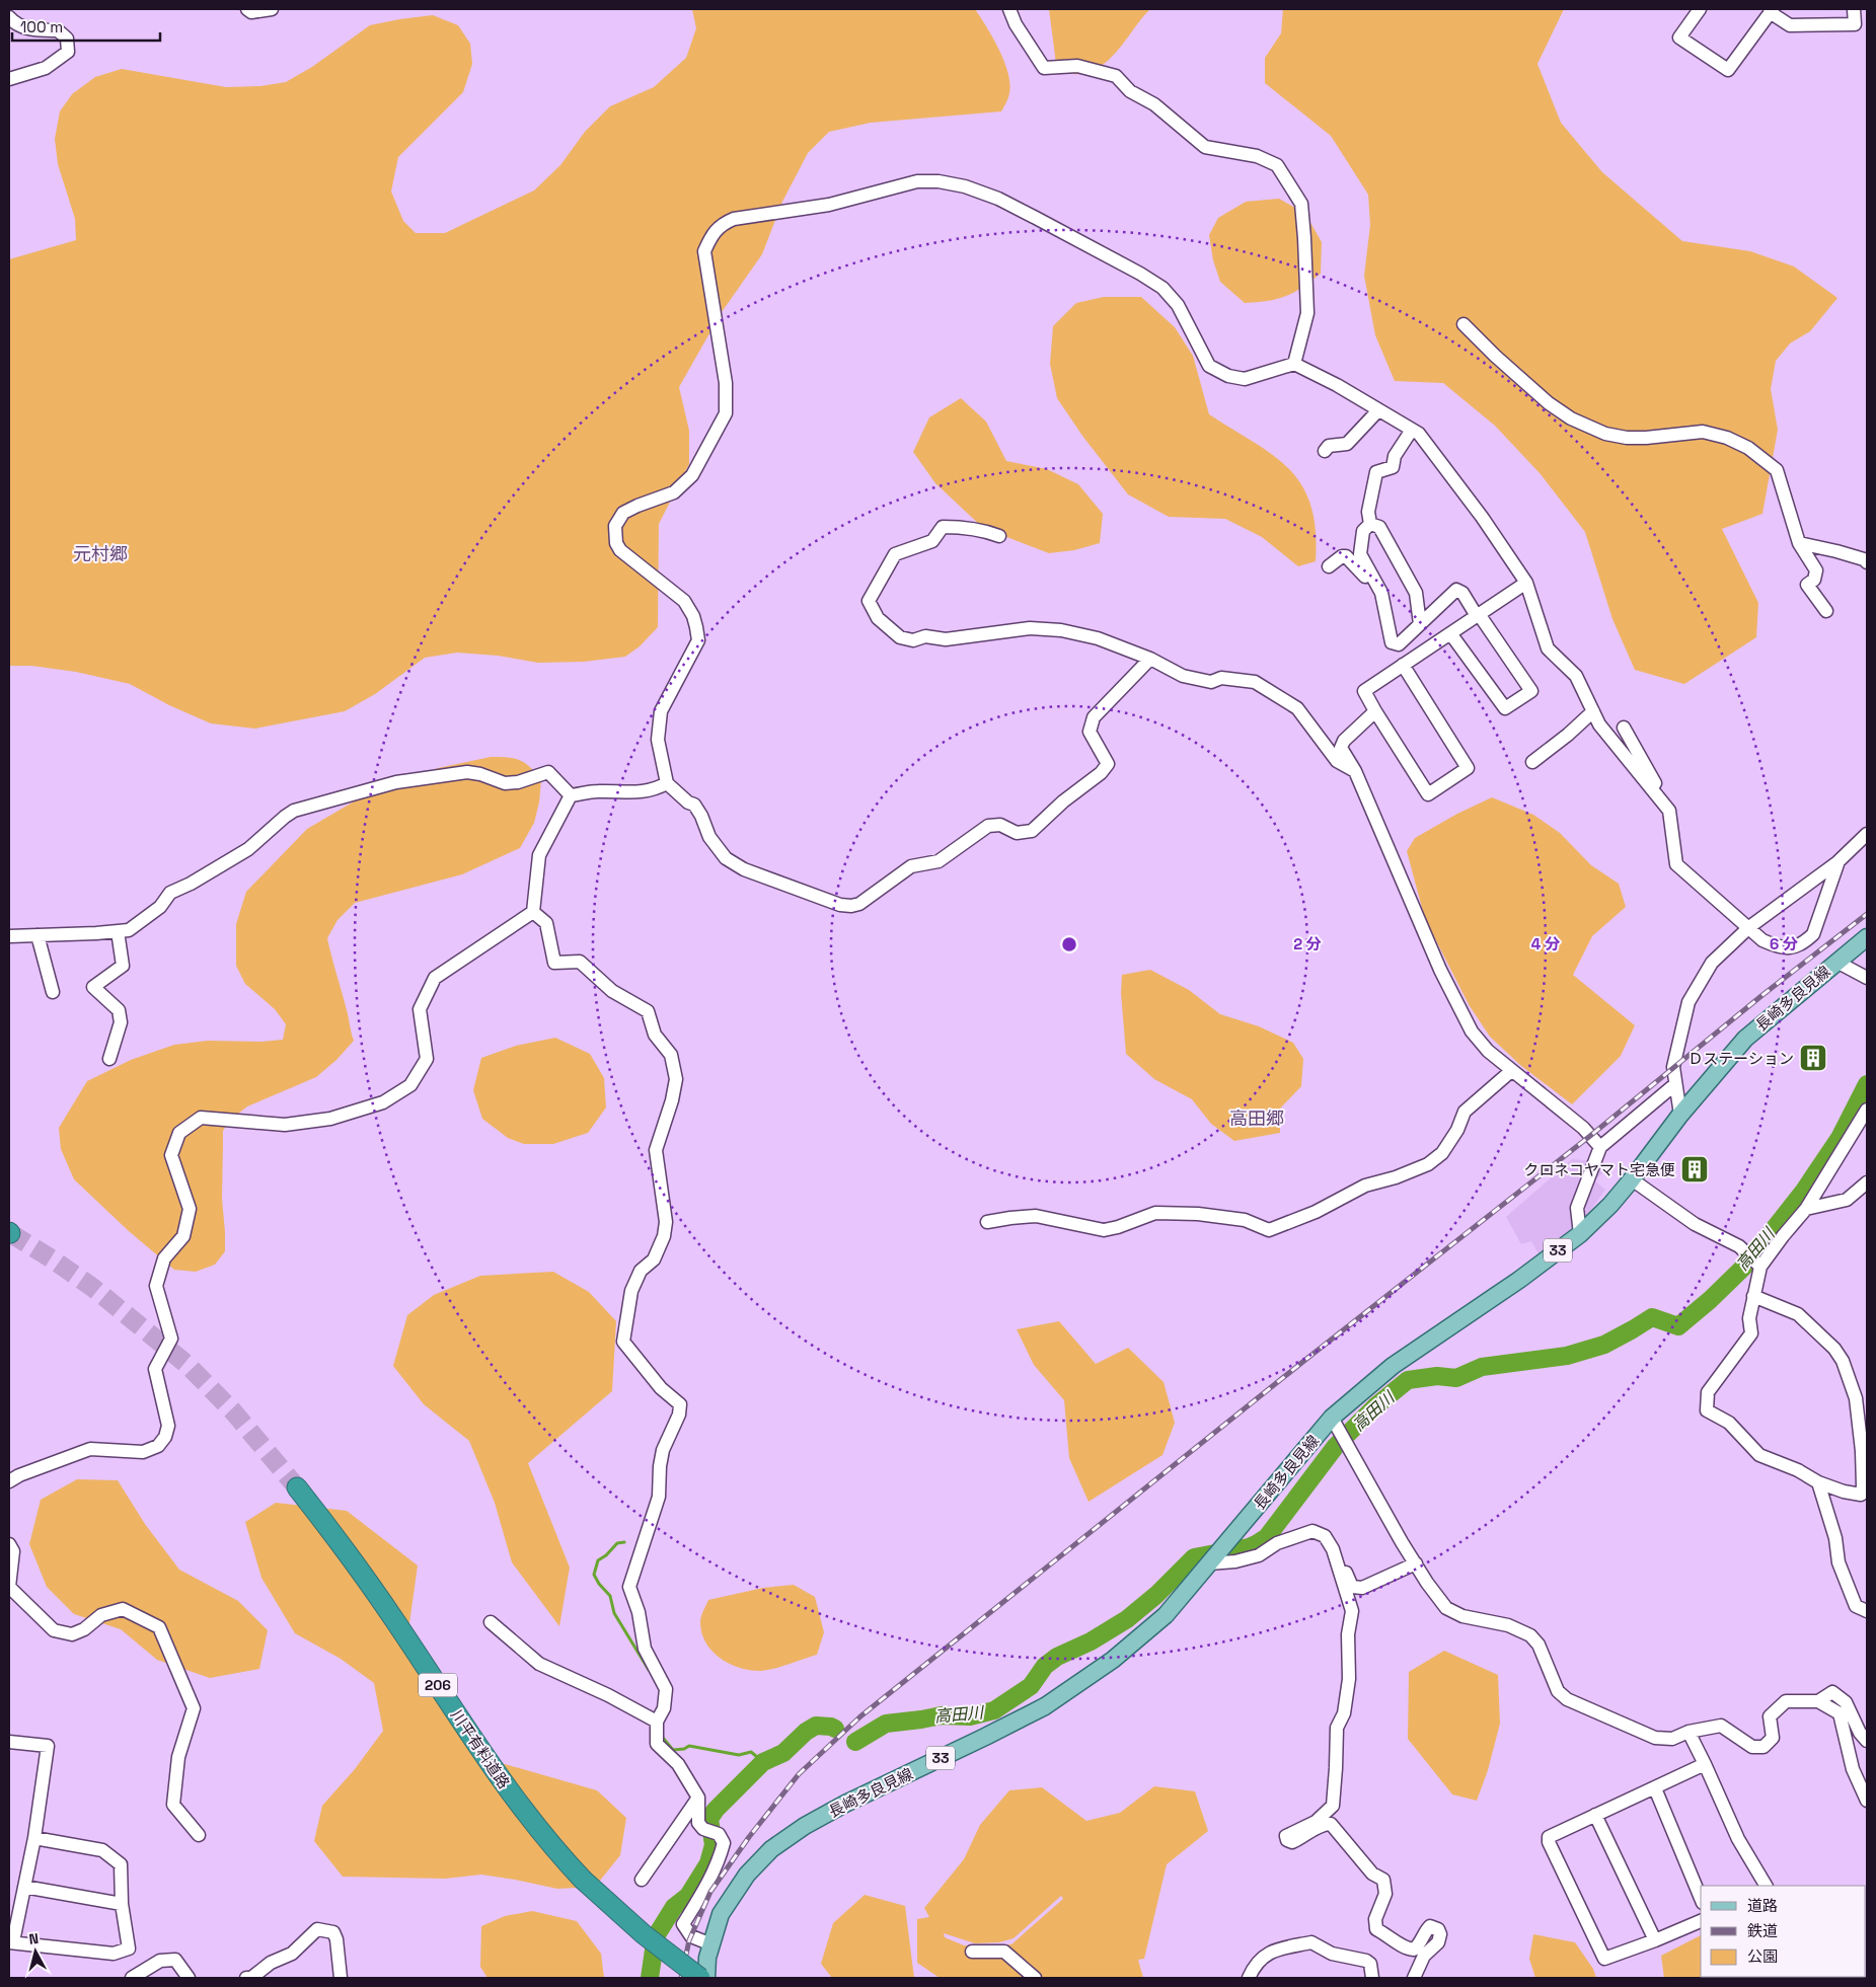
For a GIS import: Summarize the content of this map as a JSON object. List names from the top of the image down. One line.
{"streets":{"highway":["206","川平有料道路"],"main road":["長崎多良見線","33"]},"districts":["元村郷","高田郷"],"water":["高田川"],"places":{"building":["Ｄステーション","クロネコヤマト宅急便"]},"legend":["道路","鉄道","公園"],"scale_bar":"100 m","north":"top","rings":["2 分","4 分","6 分"]}
